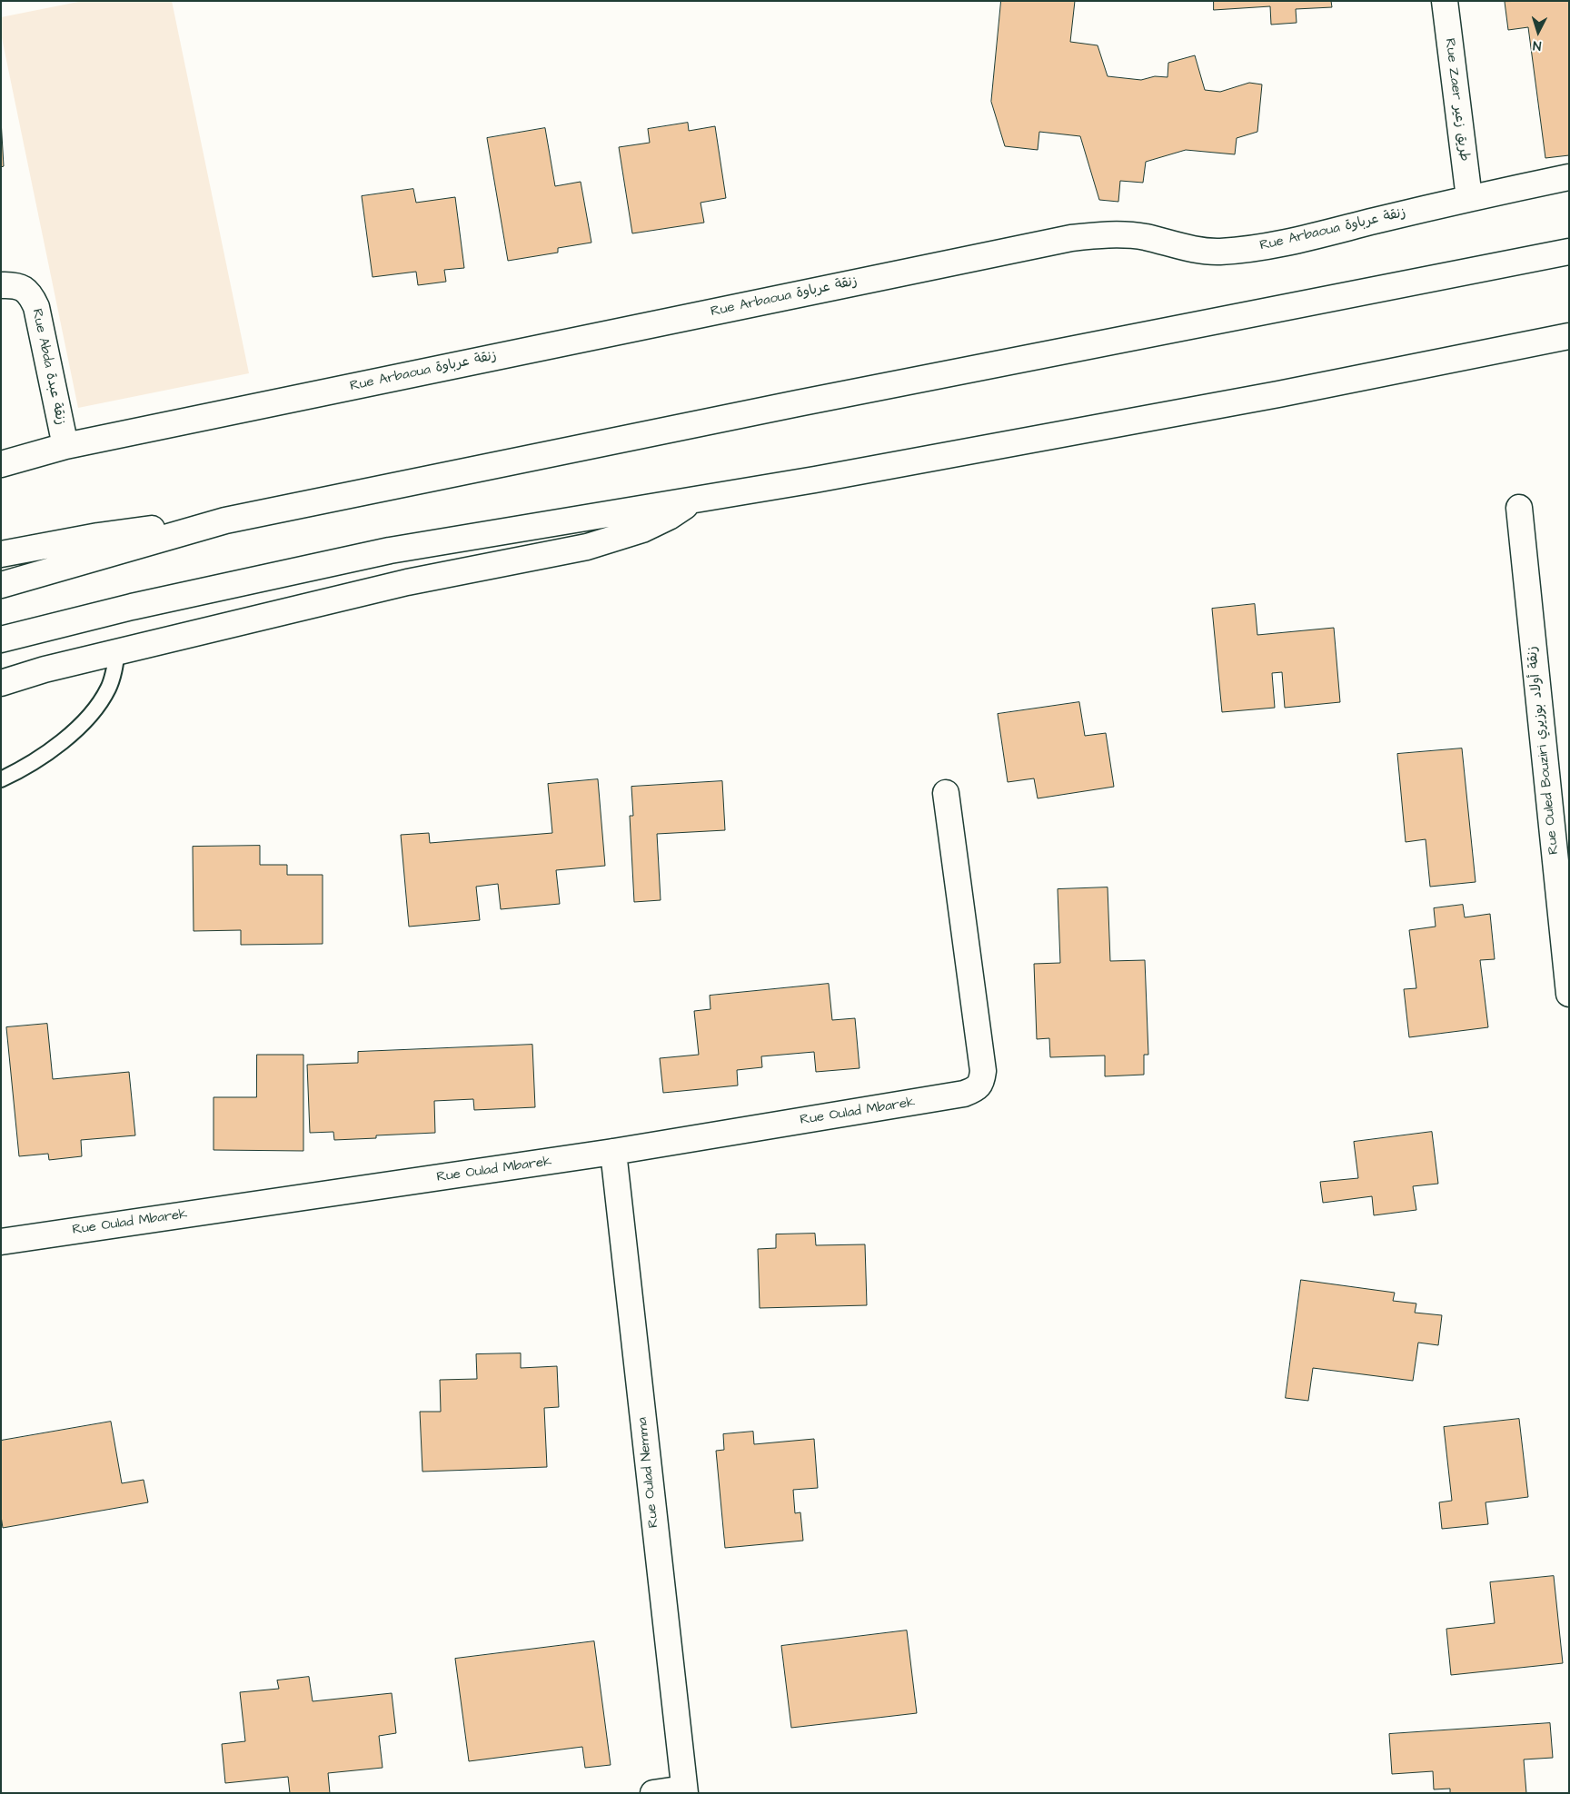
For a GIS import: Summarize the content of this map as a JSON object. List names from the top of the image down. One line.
{"streets":{"main road":["Rue Zaer طريق زعير","Rue Arbaoua زنقة عرباوة","Rue Abda زنقة عبدة","Rue Ouled Bouziri زنقة أولاد بوزيري","Rue Oulad Mbarek","Rue Oulad Nemma"]},"crossings":[["Rue Zaer طريق زعير","Rue Arbaoua زنقة عرباوة"],["Rue Arbaoua زنقة عرباوة","Rue Abda زنقة عبدة"],["Rue Oulad Mbarek","Rue Oulad Nemma"]],"north":"bottom"}
